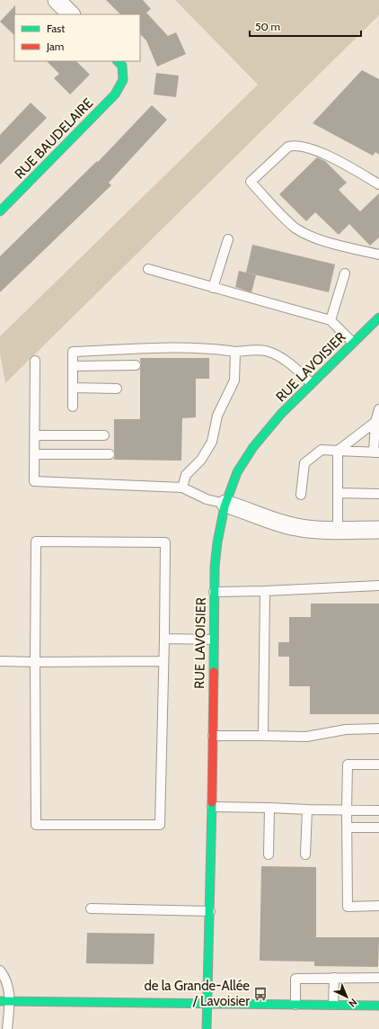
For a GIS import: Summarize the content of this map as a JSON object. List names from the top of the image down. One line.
{"streets":{"street":["RUE BAUDELAIRE","RUE LAVOISIER"]},"places":{"bus stop":["de la Grande-Allée / Lavoisier"]},"legend":["Fast","Jam"],"scale_bar":"50 m","north":"bottom right"}
